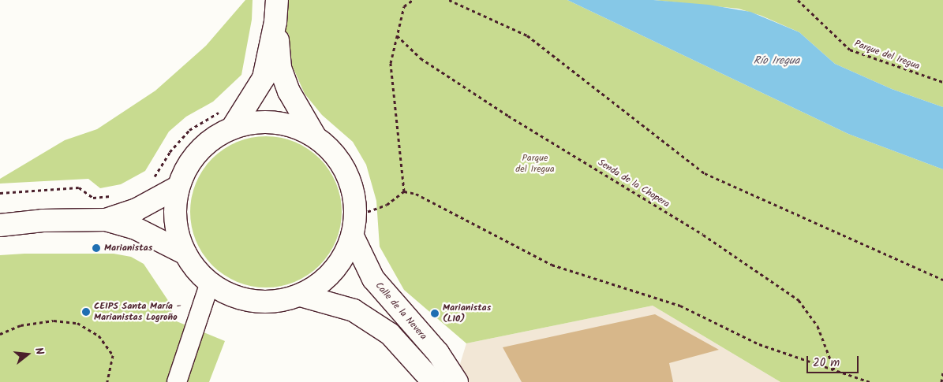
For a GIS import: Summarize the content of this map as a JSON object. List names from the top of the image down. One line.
{"streets":{"main road":["Calle de la Nevera"],"path":["Parque del Iregua","Senda de la Chopera"]},"water":["Río Iregua"],"parks":["Parque del Iregua"],"places":["Marianistas","CEIPS Santa María - Marianistas Logroño","Marianistas (L10)"],"scale_bar":"20 m","north":"right"}
